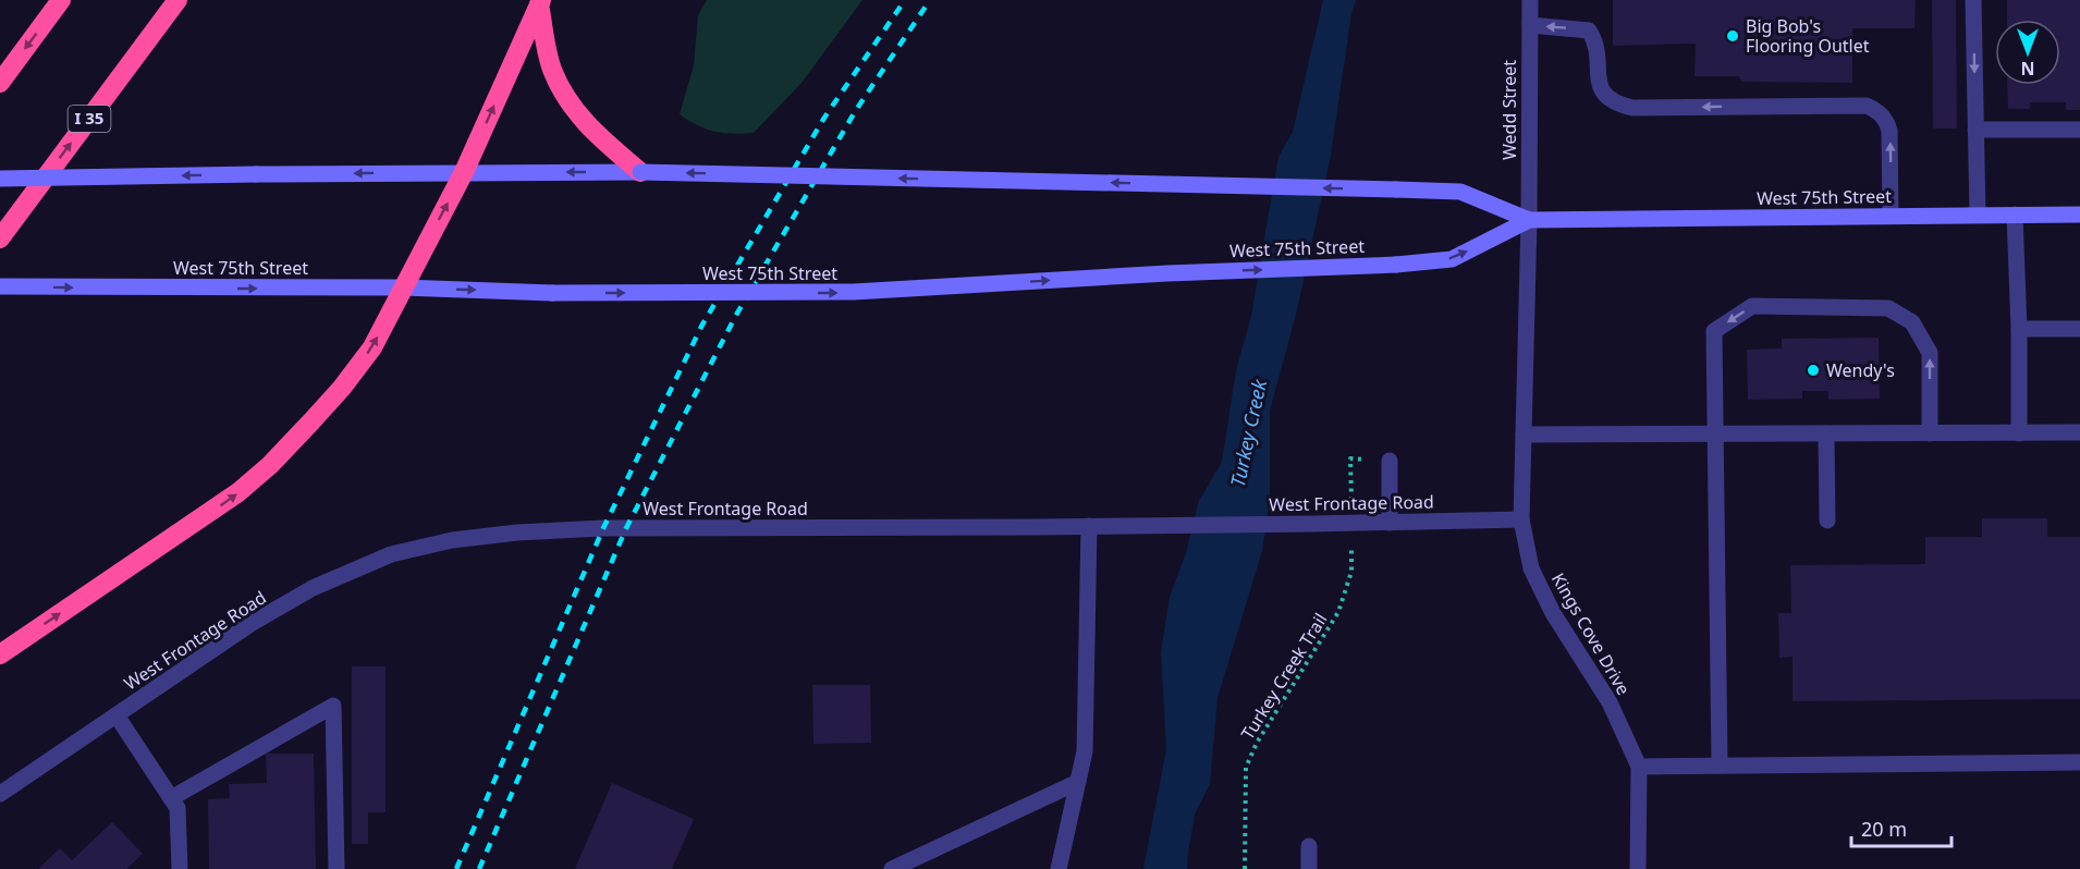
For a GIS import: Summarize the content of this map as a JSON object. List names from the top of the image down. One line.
{"streets":{"highway":["I 35"],"main road":["West 75th Street"],"street":["Wedd Street","West Frontage Road","Kings Cove Drive"],"path":["Turkey Creek Trail"]},"crossings":[["Wedd Street","West 75th Street"],["Wedd Street","Kings Cove Drive"],["West 75th Street","Kings Cove Drive"],["West Frontage Road","Kings Cove Drive"],["West Frontage Road","Turkey Creek Trail"]],"water":["Turkey Creek"],"places":["Big Bob's Flooring Outlet","Wendy's"],"scale_bar":"20 m","north":"bottom"}
